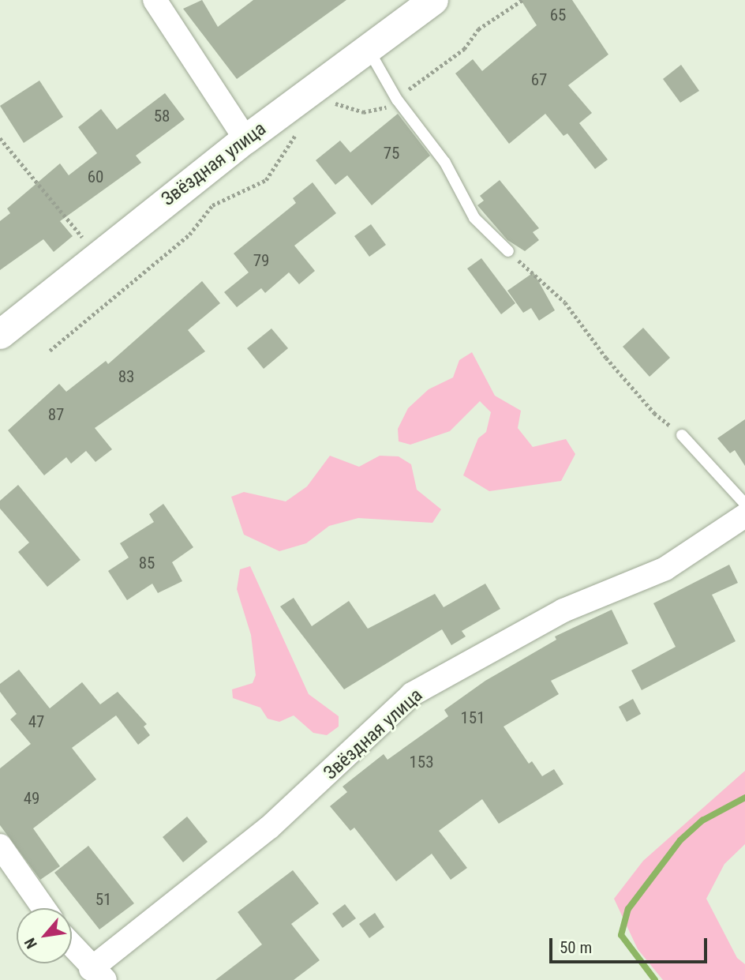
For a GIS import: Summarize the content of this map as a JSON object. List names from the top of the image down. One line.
{"streets":{"street":["Звёздная улица"]},"house_numbers":["65","67","58","75","60","79","83","87","85","151","47","153","49","51"],"scale_bar":"50 m","north":"bottom left"}
